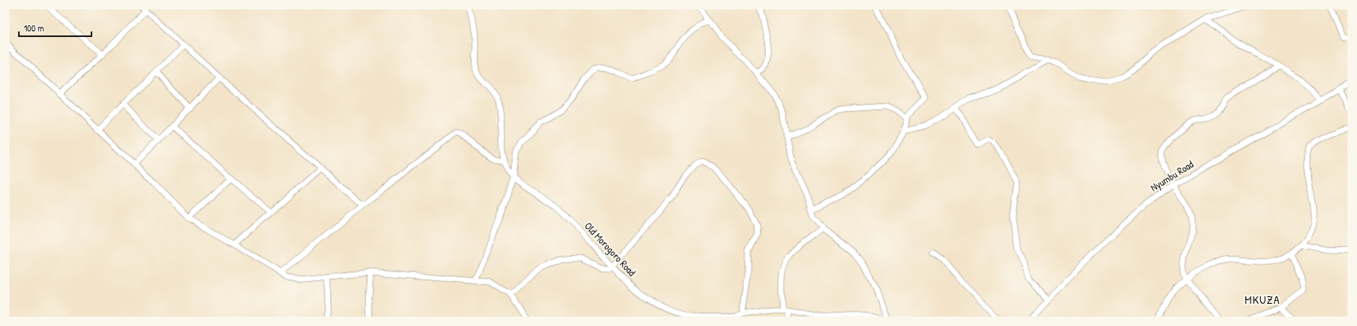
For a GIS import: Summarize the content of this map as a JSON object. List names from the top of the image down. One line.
{"streets":{"street":["Nyumbu Road","Old Morogoro Road"]},"districts":["MKUZA"],"scale_bar":"100 m"}
